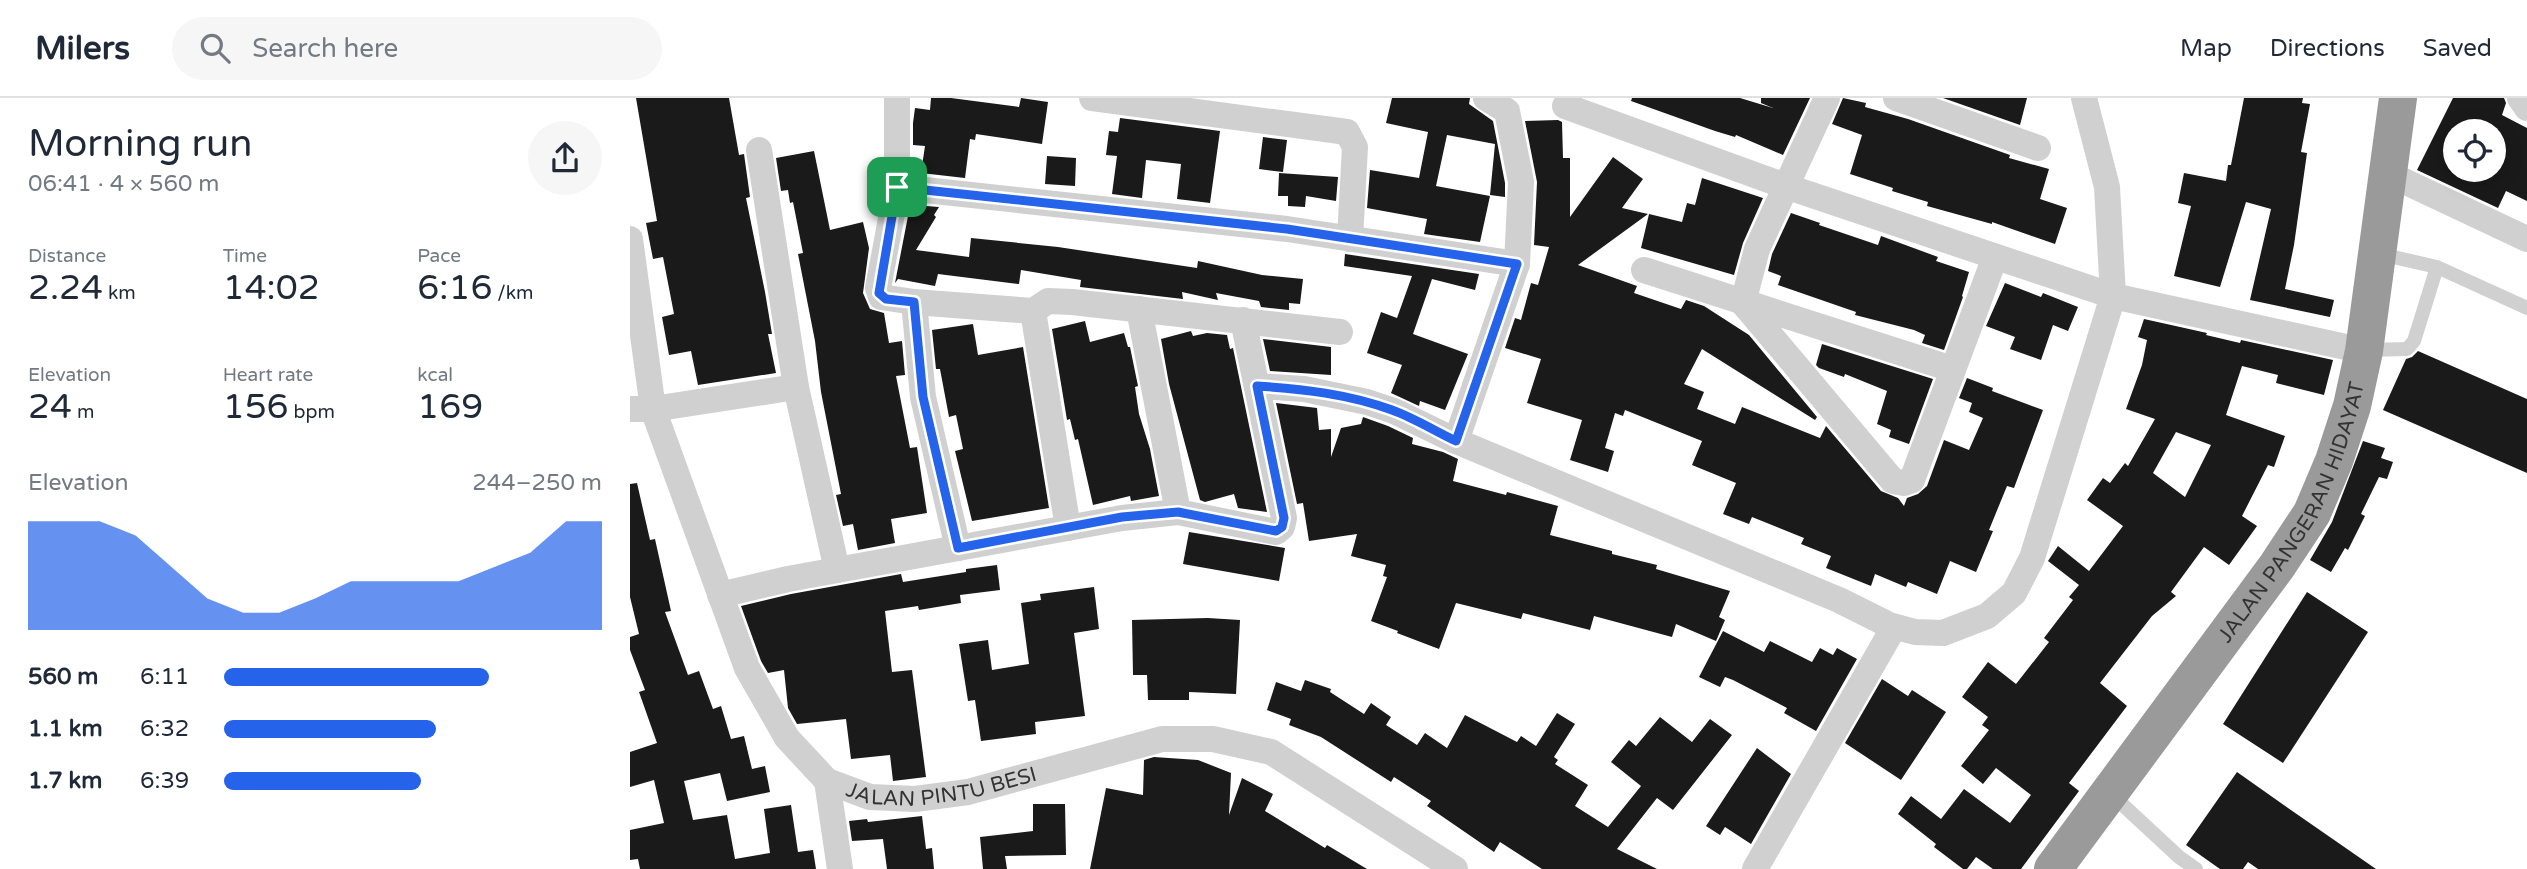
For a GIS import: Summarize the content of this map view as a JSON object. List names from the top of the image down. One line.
{"streets":{"highway":["JALAN PANGERAN HIDAYAT"],"street":["JALAN PINTU BESI"]},"page":{"header":"Milers","search":"Search here","nav":["Map","Directions","Saved"],"heading":["Morning run","06:41 · 4 × 560 m"],"stats":[["Distance","2.24 km"],["Time","14:02"],["Pace","6:16 /km"],["Elevation","24 m"],["Heart rate","156 bpm"],["kcal","169"]],"chart":["Elevation","244–250 m"],"list":[{"name":"560 m","note":"6:11"},{"name":"1.1 km","note":"6:32"},{"name":"1.7 km","note":"6:39"}]}}
